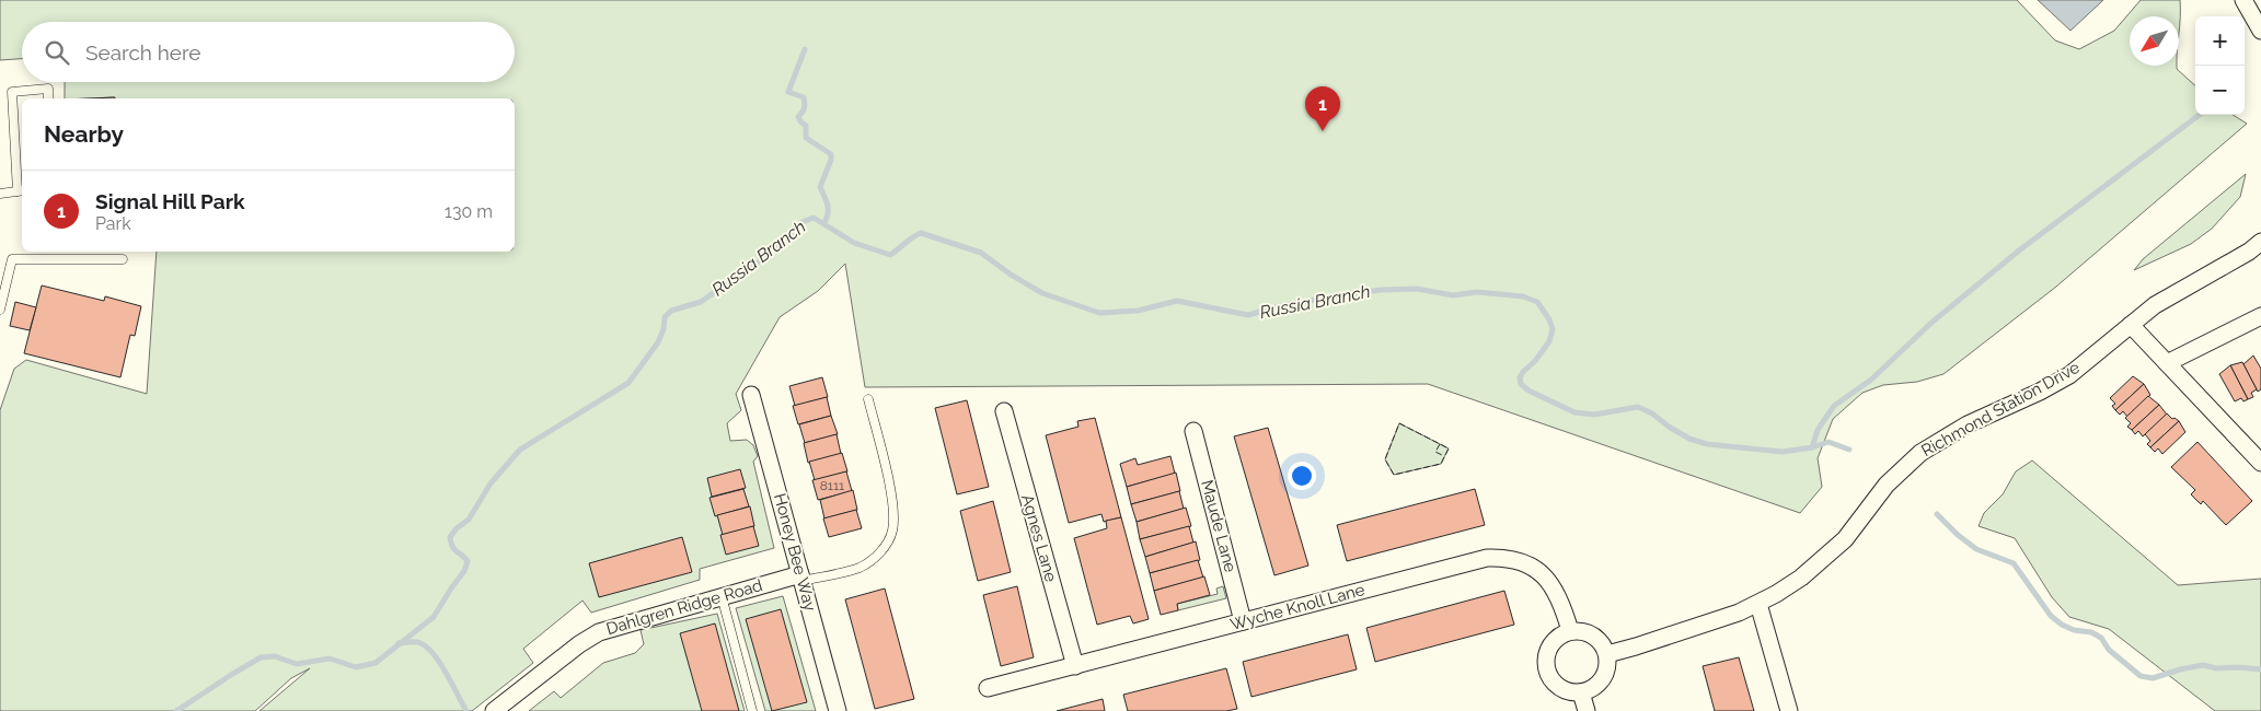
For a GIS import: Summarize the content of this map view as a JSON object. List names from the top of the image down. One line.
{"streets":{"street":["Richmond Station Drive","Maude Lane","Agnes Lane","Honey Bee Way","Dahlgren Ridge Road","Wyche Knoll Lane"]},"crossings":[["Richmond Station Drive","Wyche Knoll Lane"],["Maude Lane","Wyche Knoll Lane"],["Agnes Lane","Wyche Knoll Lane"],["Honey Bee Way","Dahlgren Ridge Road"]],"water":["Russia Branch"],"house_numbers":["8111"],"north":"bottom left","page":{"map_buttons":["+","−"],"search":"Search here","pins":"1","heading":"Nearby","list":[{"mark":"1","name":"Signal Hill Park","note":"Park","value":"130 m"}]}}
